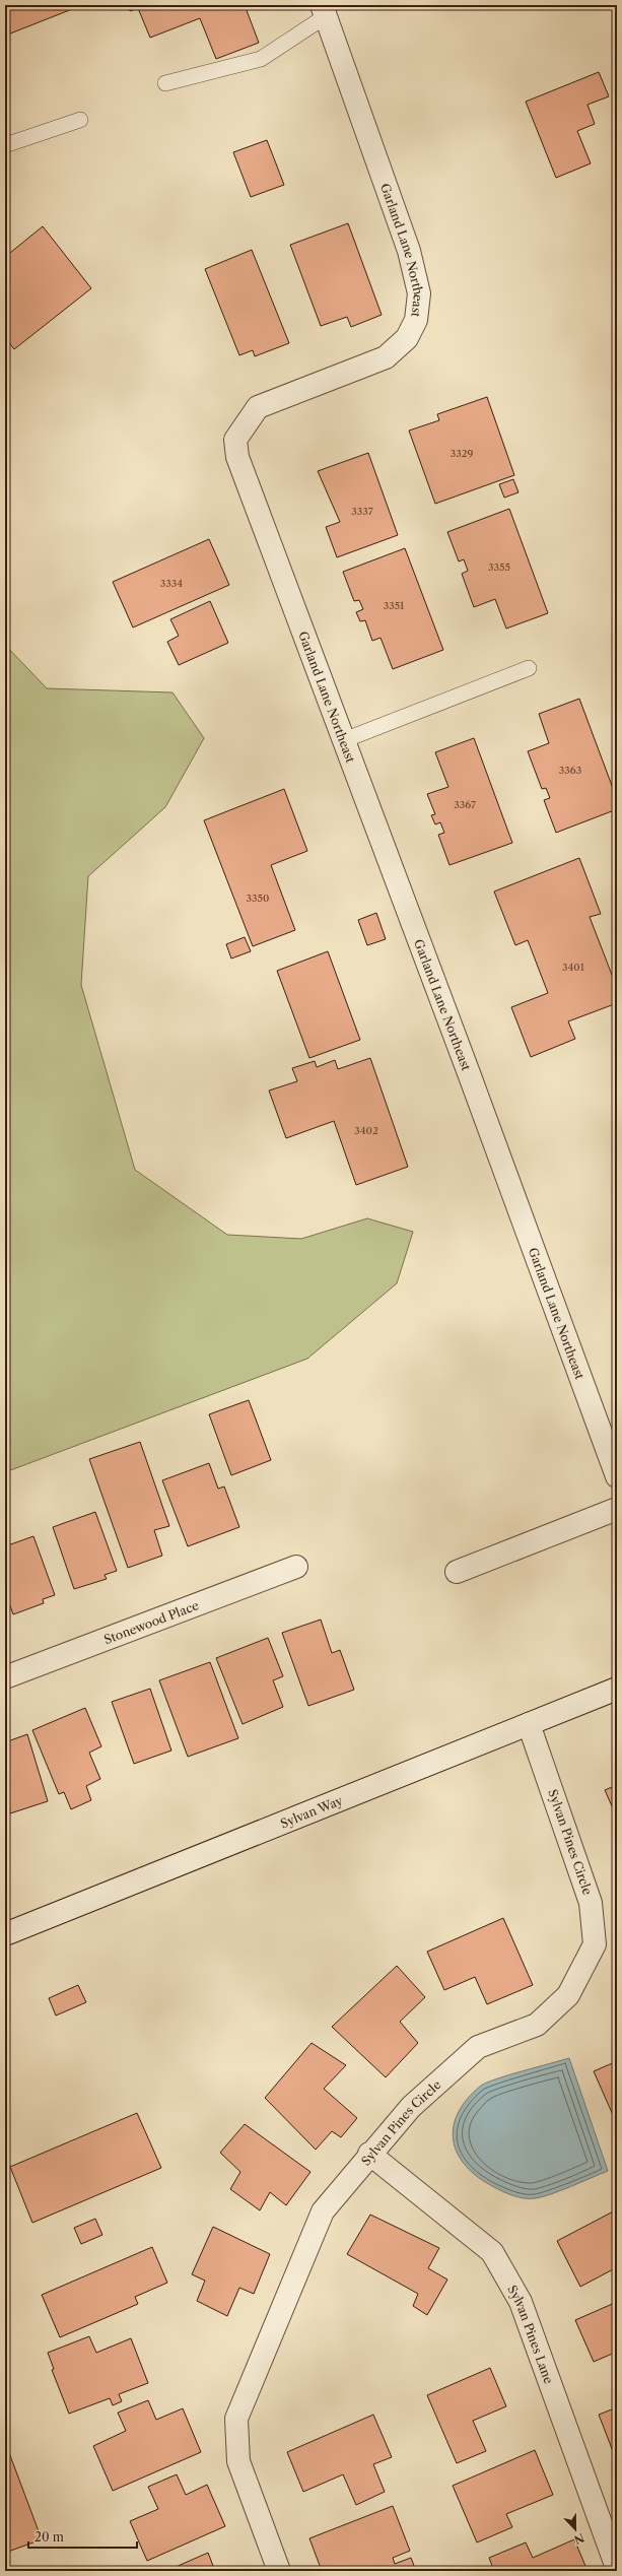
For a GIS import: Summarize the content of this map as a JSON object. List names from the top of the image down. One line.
{"streets":{"street":["Garland Lane Northeast","Stonewood Place","Sylvan Way","Sylvan Pines Circle","Sylvan Pines Lane"]},"crossings":[["Sylvan Way","Sylvan Pines Circle"],["Sylvan Pines Circle","Sylvan Pines Lane"]],"house_numbers":["3329","3337","3355","3334","3351","3363","3367","3350","3401","3402"],"scale_bar":"20 m","north":"bottom"}
